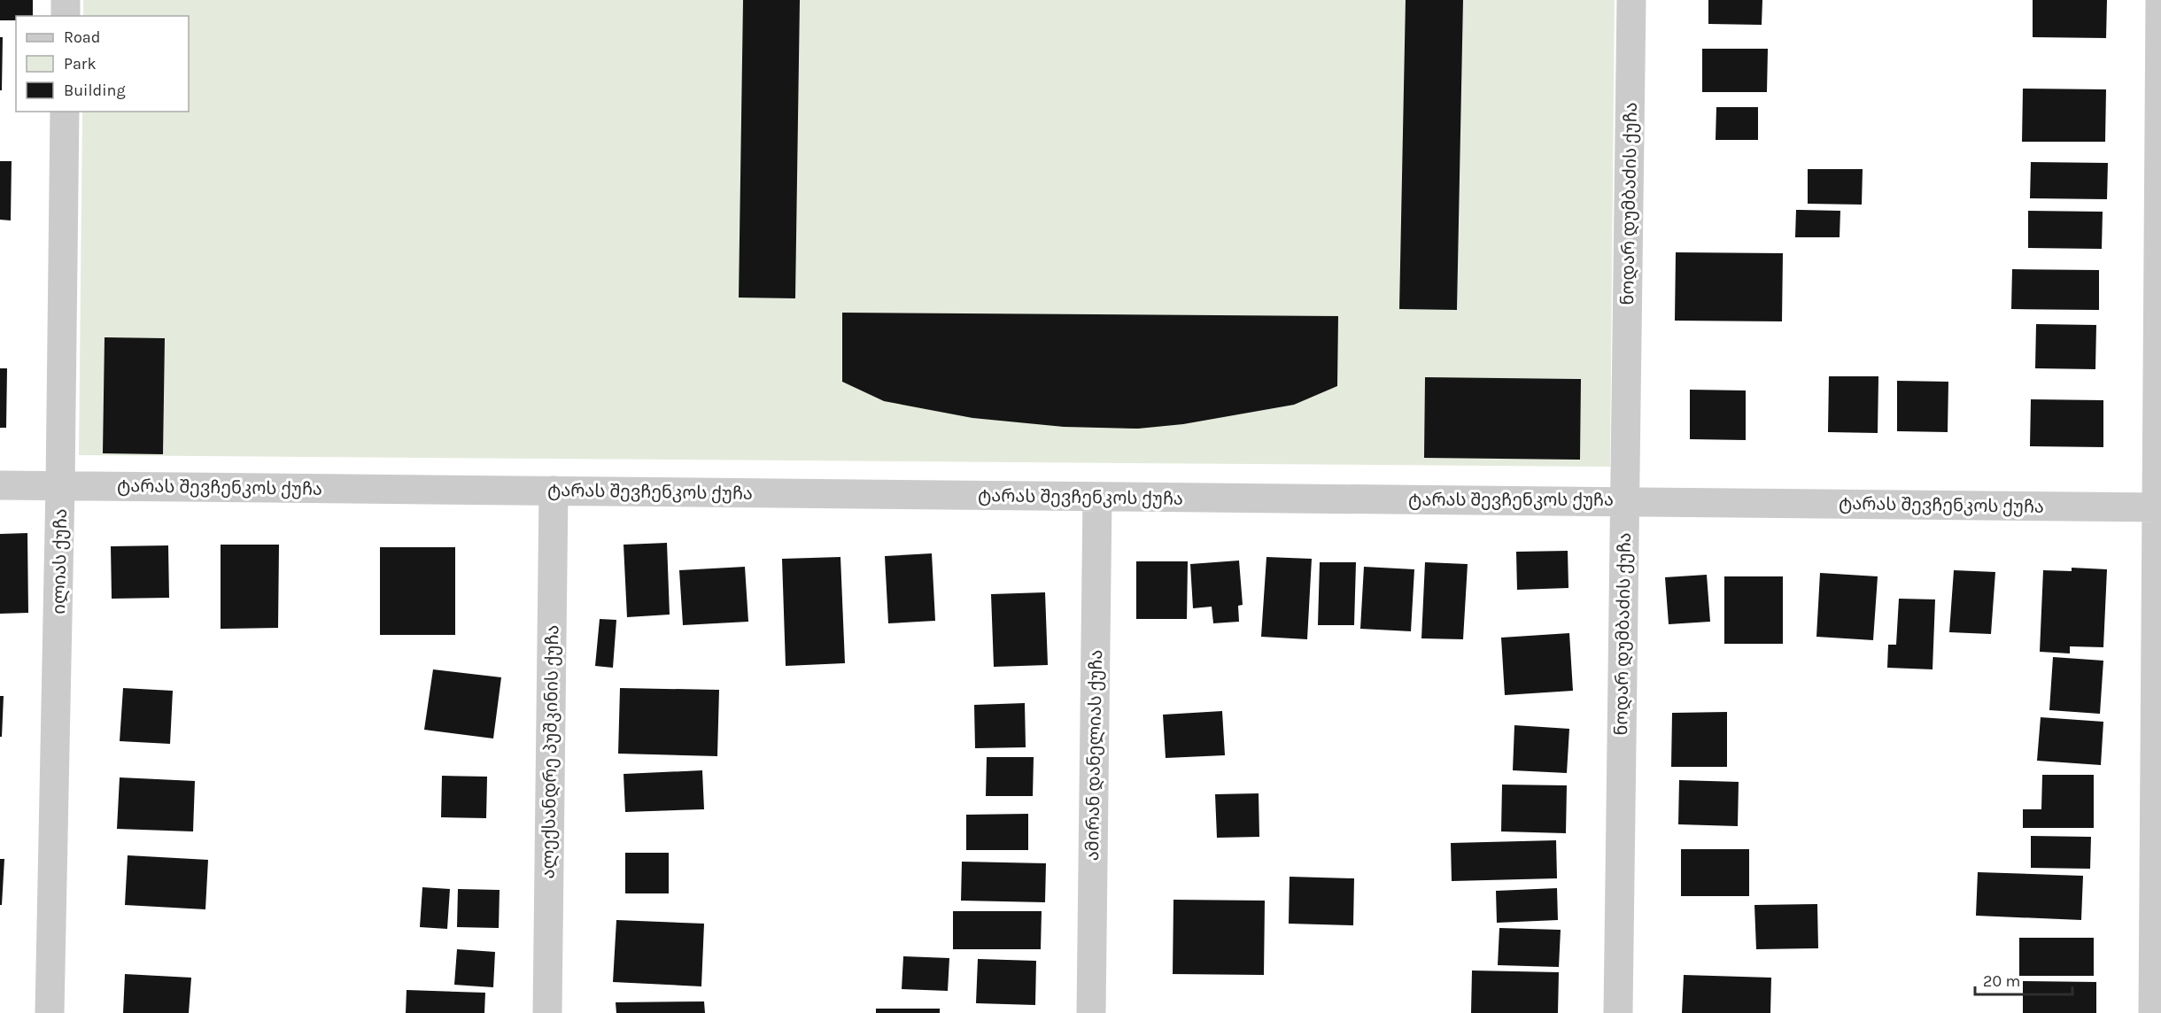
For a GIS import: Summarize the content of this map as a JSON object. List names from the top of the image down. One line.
{"streets":{"street":["ნოდარ დუმბაძის ქუჩა","ტარას შევჩენკოს ქუჩა","ილიას ქუჩა","ალექსანდრე პუშკინის ქუჩა","ამირან დანელიას ქუჩა"]},"crossings":[["ნოდარ დუმბაძის ქუჩა","ტარას შევჩენკოს ქუჩა"],["ტარას შევჩენკოს ქუჩა","ილიას ქუჩა"],["ტარას შევჩენკოს ქუჩა","ალექსანდრე პუშკინის ქუჩა"],["ტარას შევჩენკოს ქუჩა","ამირან დანელიას ქუჩა"]],"legend":["Road","Park","Building"],"scale_bar":"20 m"}
